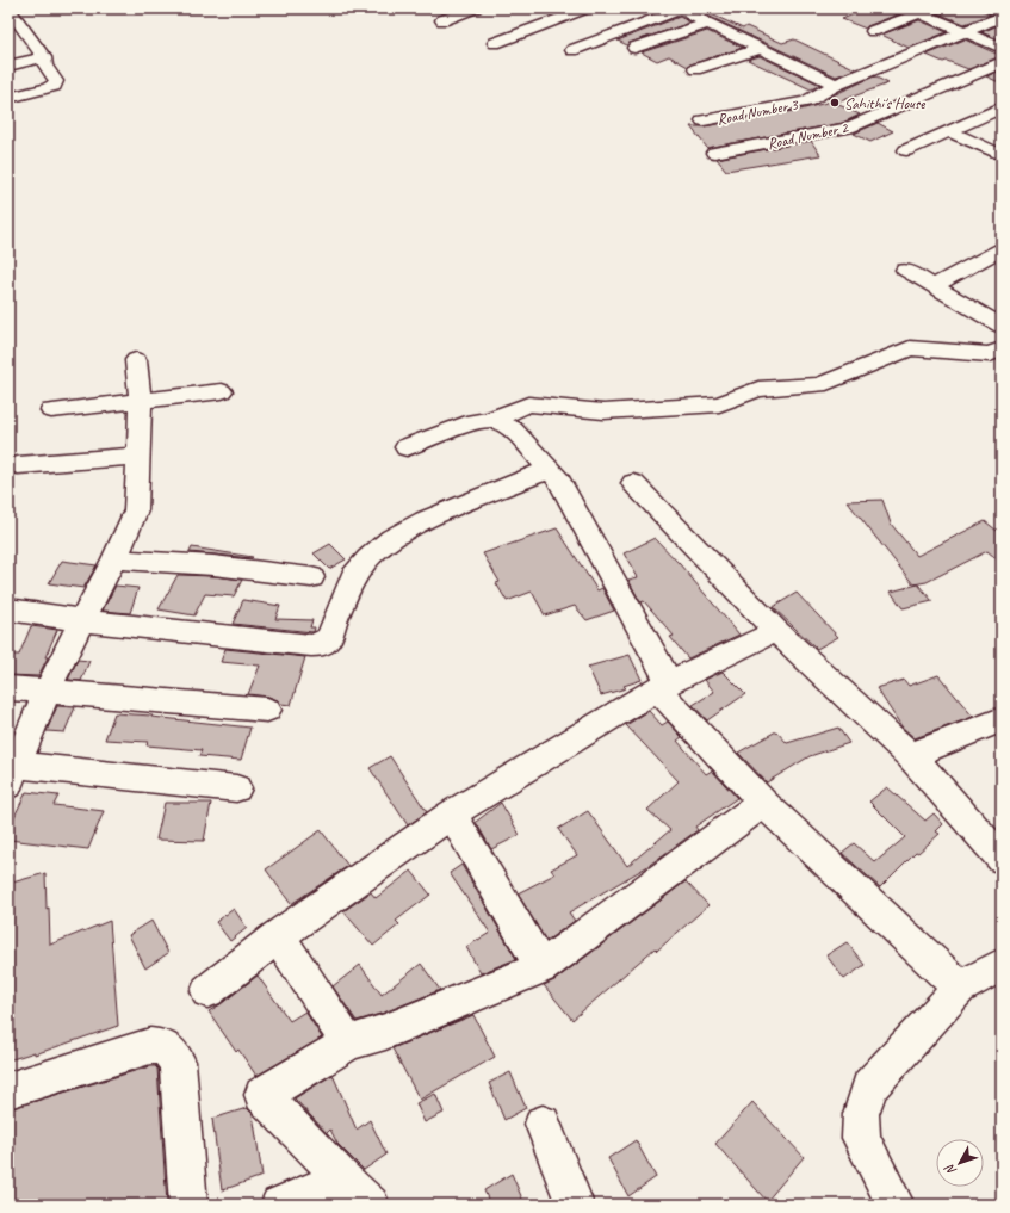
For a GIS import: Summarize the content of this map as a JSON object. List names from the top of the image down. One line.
{"streets":{"street":["Road Number 3","Road Number 2"]},"places":["Sahithi's House"],"north":"bottom left"}
